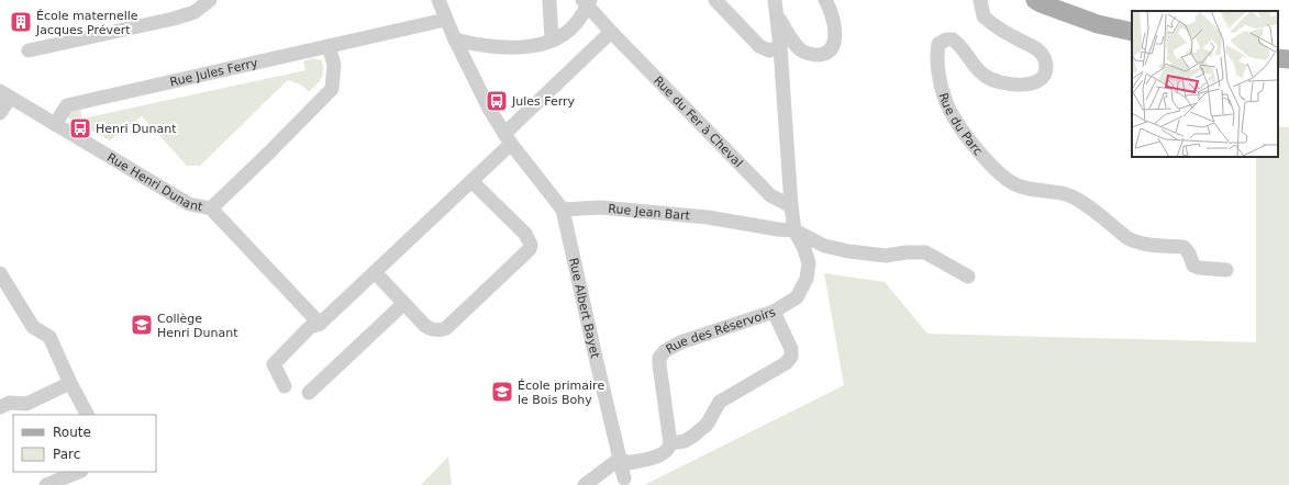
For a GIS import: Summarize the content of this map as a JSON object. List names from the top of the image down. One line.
{"streets":{"street":["Rue Jules Ferry","Rue du Fer à Cheval","Rue du Parc","Rue Henri Dunant","Rue Jean Bart","Rue Albert Bayet","Rue des Réservoirs"]},"crossings":[["Rue Jules Ferry","Rue Henri Dunant"],["Rue Jean Bart","Rue Albert Bayet"],["Rue Jean Bart","Rue des Réservoirs"]],"places":{"building":["École maternelle Jacques Prévert"],"bus stop":["Jules Ferry","Henri Dunant"],"school or university":["Collège Henri Dunant","École primaire le Bois Bohy"]},"legend":["Route","Parc"]}
